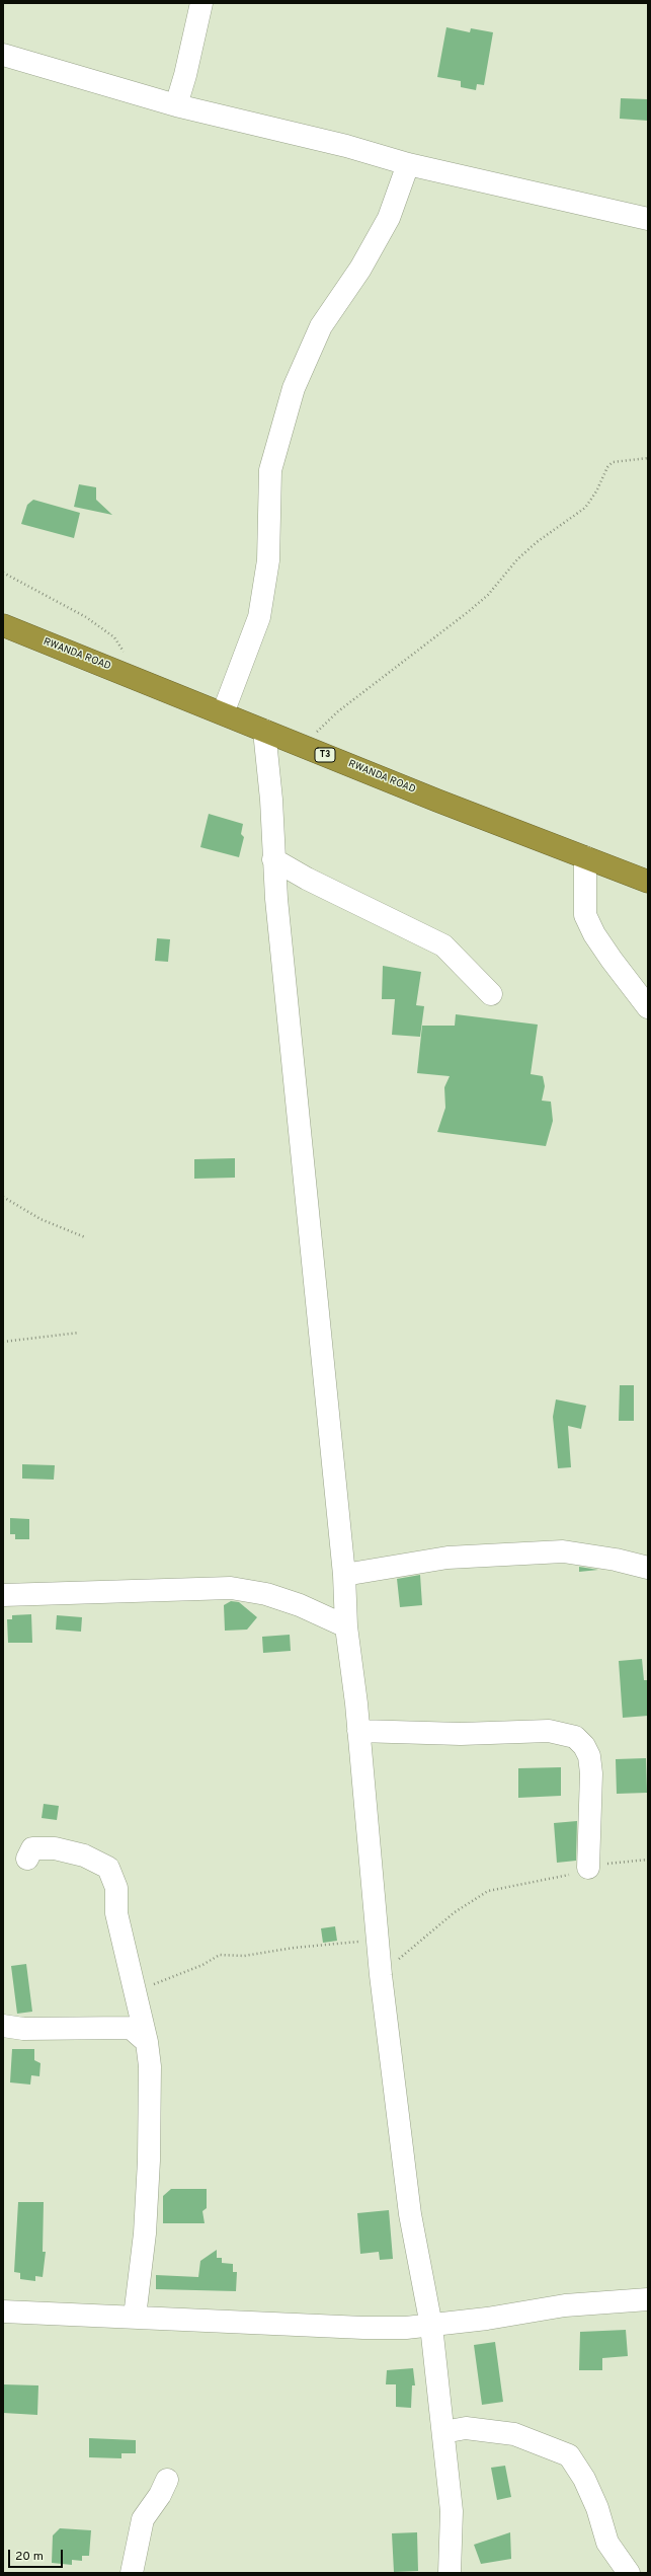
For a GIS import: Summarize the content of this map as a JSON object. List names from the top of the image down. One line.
{"streets":{"highway":["RWANDA ROAD","T3"]},"scale_bar":"20 m"}
